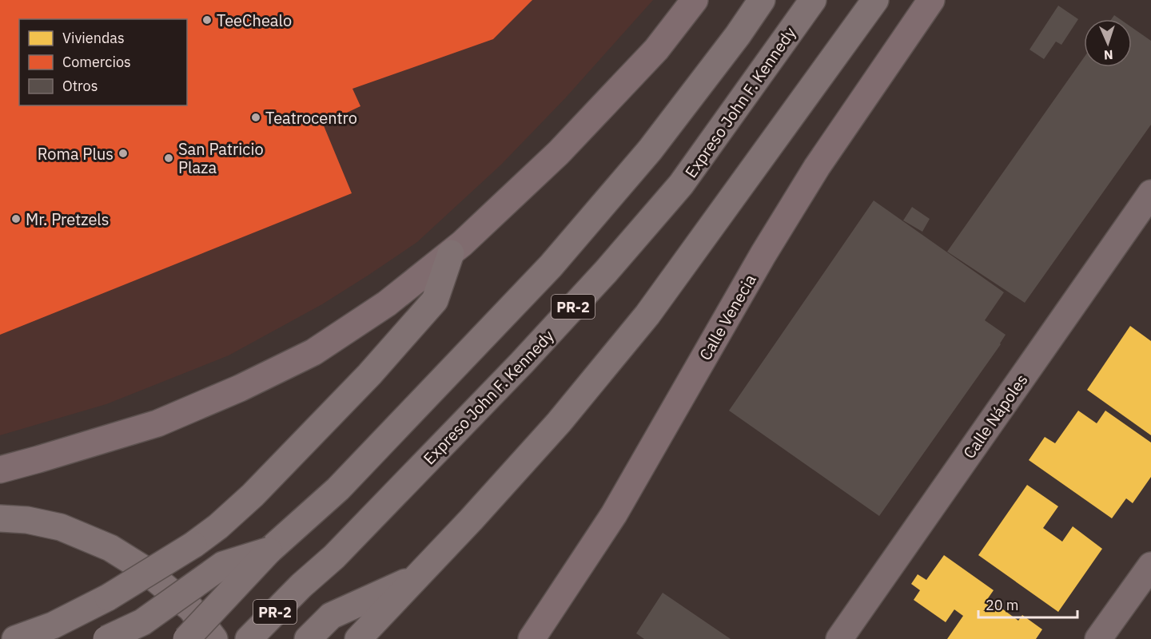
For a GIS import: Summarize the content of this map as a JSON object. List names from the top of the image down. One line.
{"streets":{"highway":["Expreso John F. Kennedy","PR-2"],"street":["Calle Venecia","Calle Nápoles"]},"places":["TeeChealo","Teatrocentro","Roma Plus","San Patricio Plaza","Mr. Pretzels"],"legend":["Viviendas","Comercios","Otros"],"scale_bar":"20 m","north":"bottom"}
